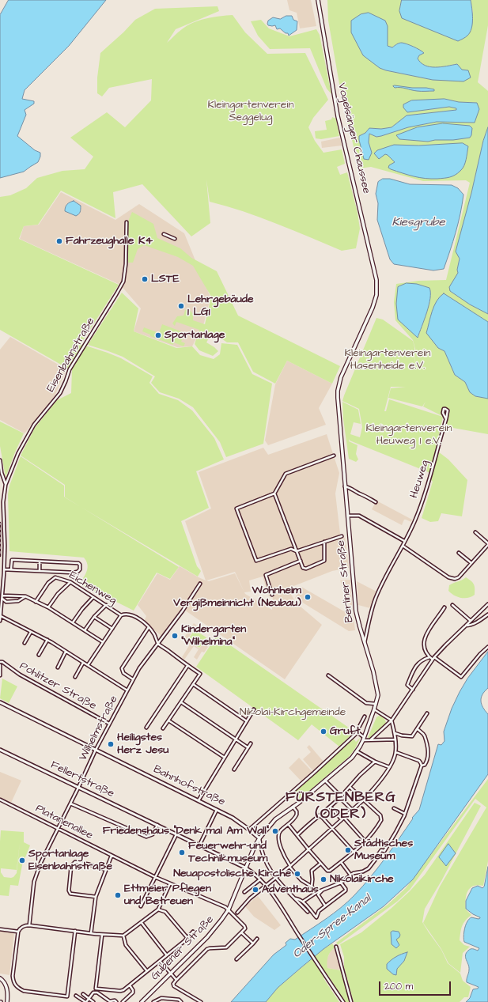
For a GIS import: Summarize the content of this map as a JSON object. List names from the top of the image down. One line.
{"streets":{"main road":["Vogelsänger Chaussee","Berliner Straße","Gubener Straße"],"street":["Eisenbahnstraße","Heuweg","Eichenweg","Pohlitzer Straße","Wilhelmstraße","Fellertstraße","Bahnhofstraße","Platanenallee"]},"crossings":[["Vogelsänger Chaussee","Berliner Straße"],["Heuweg","Berliner Straße"],["Berliner Straße","Gubener Straße"],["Eichenweg","Wilhelmstraße"],["Pohlitzer Straße","Wilhelmstraße"],["Wilhelmstraße","Fellertstraße"],["Wilhelmstraße","Bahnhofstraße"],["Wilhelmstraße","Platanenallee"],["Fellertstraße","Gubener Straße"],["Bahnhofstraße","Gubener Straße"],["Platanenallee","Gubener Straße"]],"districts":["FÜRSTENBERG (ODER)"],"water":["Kiesgrube","Oder-Spree-Kanal"],"parks":["Kleingartenverein Seggelug","Kleingartenverein Hasenheide e.V.","Kleingartenverein Heuweg 1 e.V.","Nikolai-Kirchgemeinde"],"places":["Fahrzeughalle K4","LSTE","Lehrgebäude 1 LG1","Sportanlage","Wohnheim Vergißmeinnicht (Neubau)","Kindergarten \"Wilhelmina\"","Gruft","Heiligstes Herz Jesu","Friedenshaus \"Denk mal Am Wall\"","Städtisches Museum","Feuerwehr-und Technikmuseum","Sportanlage Eisenbahnstraße","Neuapostolische Kirche","Nikolaikirche","Adventhaus","Ettmeier Pflegen und Betreuen"],"scale_bar":"200 m"}
